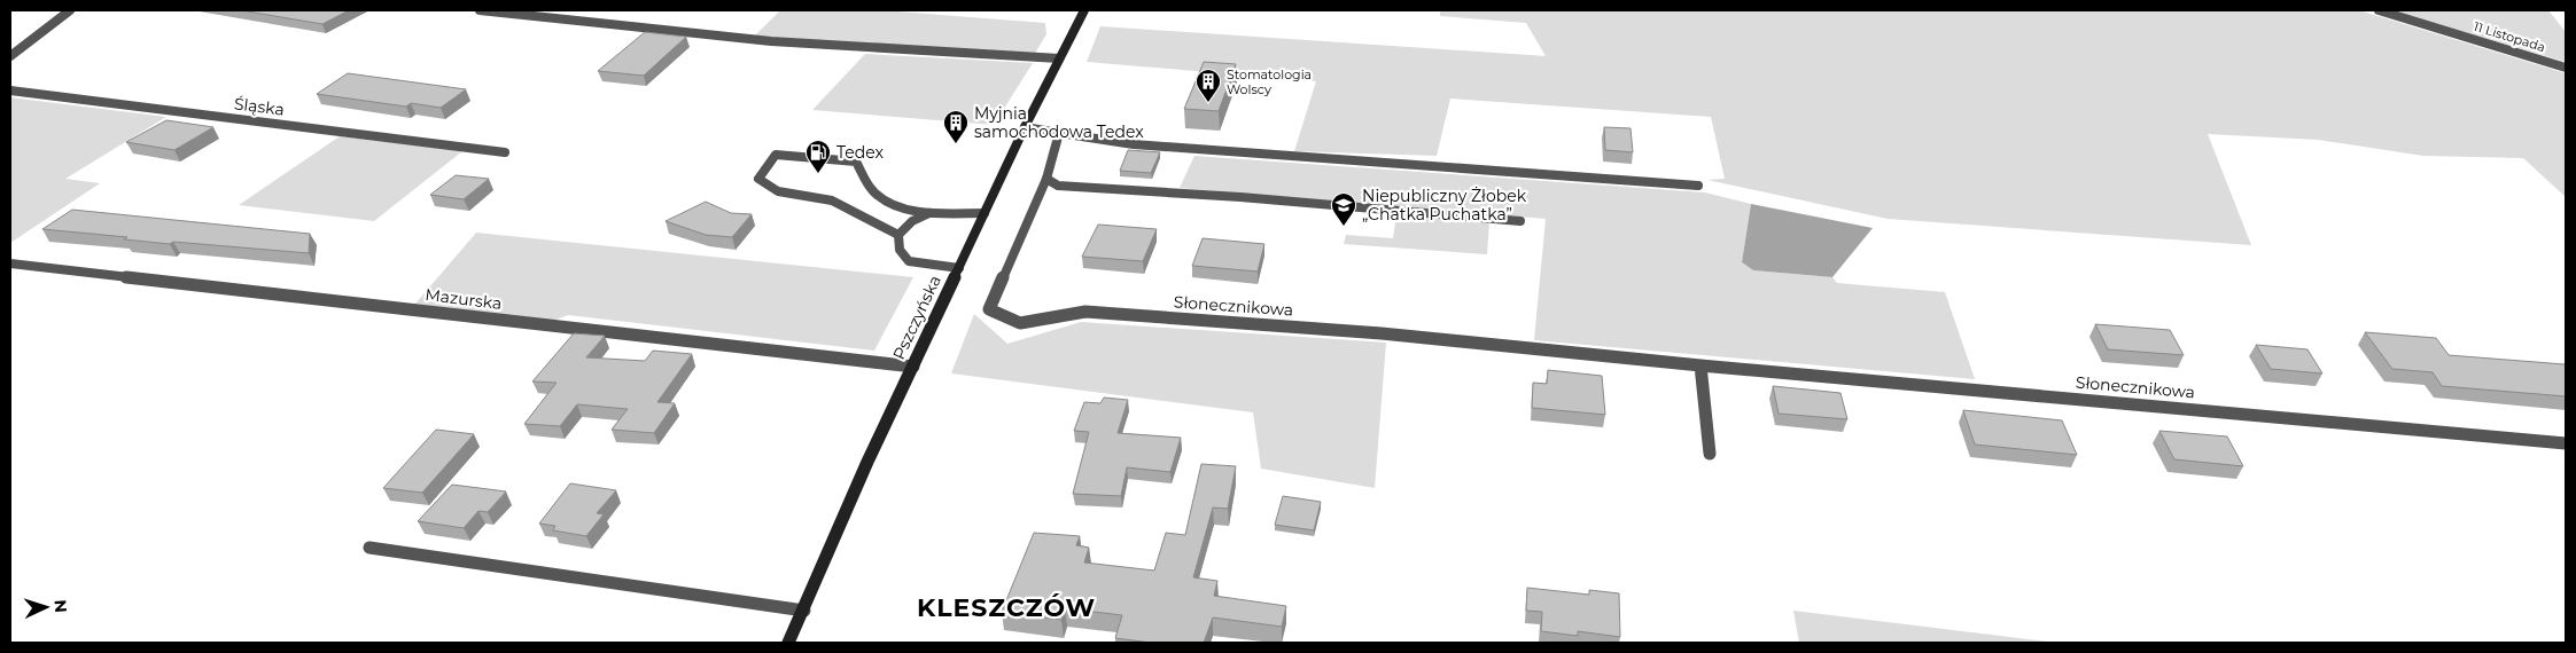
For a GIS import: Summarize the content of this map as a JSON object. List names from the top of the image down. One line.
{"streets":{"main road":["Pszczyńska"],"street":["11 Listopada","Śląska","Mazurska","Słonecznikowa"]},"crossings":[["Mazurska","Pszczyńska"]],"districts":["KLESZCZÓW"],"places":{"building":["Stomatologia Wolscy","Myjnia samochodowa Tedex"],"fuel station":["Tedex"],"school or university":["Niepubliczny Żłobek „Chatka Puchatka”"]},"north":"right"}
